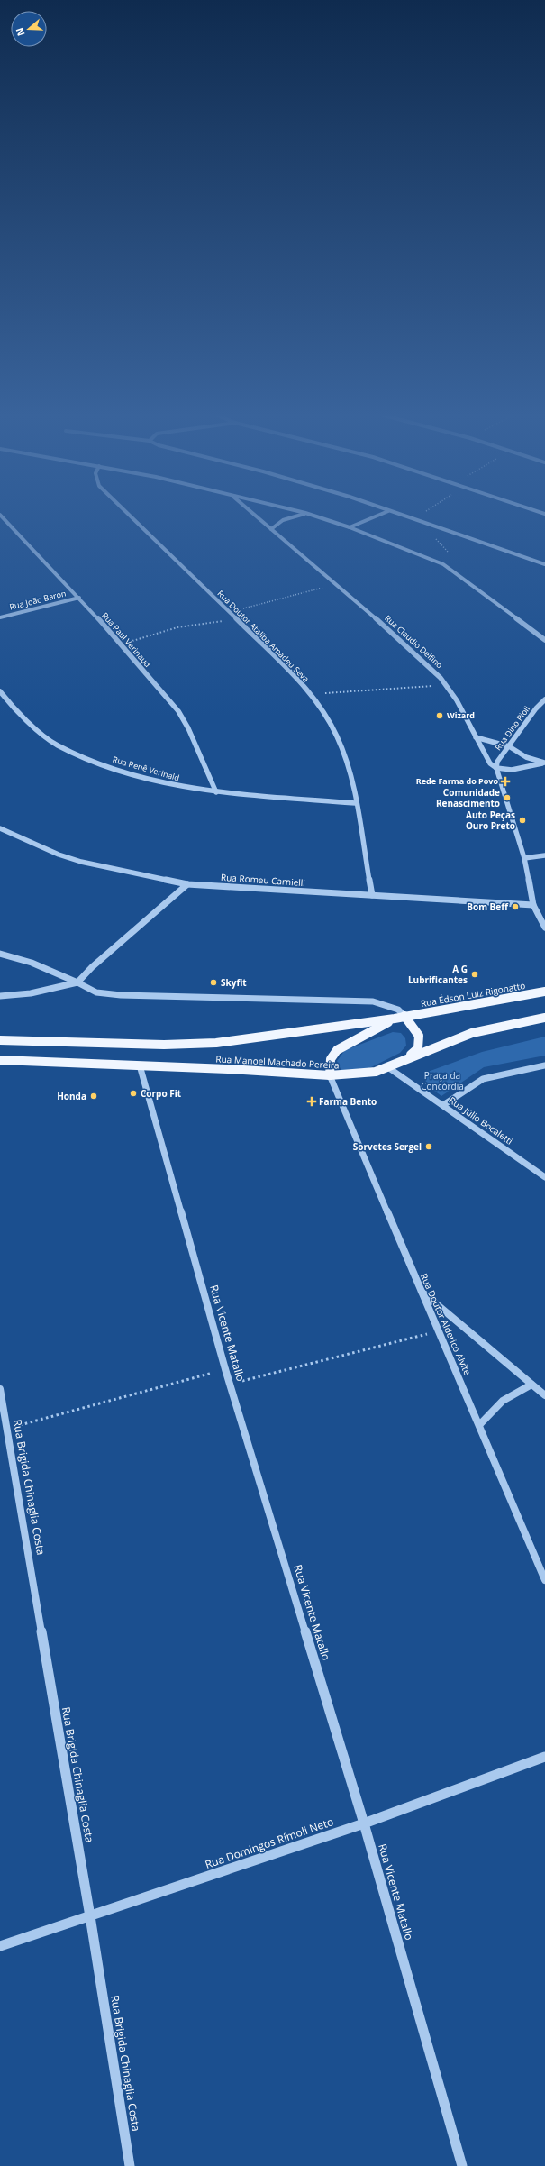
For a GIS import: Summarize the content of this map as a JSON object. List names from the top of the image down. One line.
{"streets":{"main road":["Rua Édson Luiz Rigonatto","Rua Manoel Machado Pereira"],"street":["Rua João Baron","Rua Doutor Ataliba Amadeu Seva","Rua Paul Verinaud","Rua Claudio Delfino","Rua Dino Pioli","Rua Renê Verinald","Rua Romeu Carnielli","Rua Júlio Bocaletti","Rua Doutor Alderico Alvite","Rua Vicente Matallo","Rua Brigida Chinaglia Costa","Rua Domingos Rímoli Neto"]},"crossings":[["Rua João Baron","Rua Paul Verinaud"],["Rua Doutor Ataliba Amadeu Seva","Rua Renê Verinald"],["Rua Doutor Ataliba Amadeu Seva","Rua Romeu Carnielli"],["Rua Paul Verinaud","Rua Renê Verinald"],["Rua Claudio Delfino","Rua Dino Pioli"],["Rua Claudio Delfino","Rua Romeu Carnielli"],["Rua Édson Luiz Rigonatto","Rua Manoel Machado Pereira"],["Rua Manoel Machado Pereira","Rua Júlio Bocaletti"],["Rua Manoel Machado Pereira","Rua Doutor Alderico Alvite"],["Rua Manoel Machado Pereira","Rua Vicente Matallo"],["Rua Vicente Matallo","Rua Domingos Rímoli Neto"],["Rua Brigida Chinaglia Costa","Rua Domingos Rímoli Neto"]],"parks":["Praça da Concórdia"],"places":{"other":["Wizard","Comunidade Renascimento","Auto Peças Ouro Preto","Bom Beff","A G Lubrificantes","Skyfit","Corpo Fit","Honda","Sorvetes Sergel"],"health":["Rede Farma do Povo","Farma Bento"]},"north":"left"}
